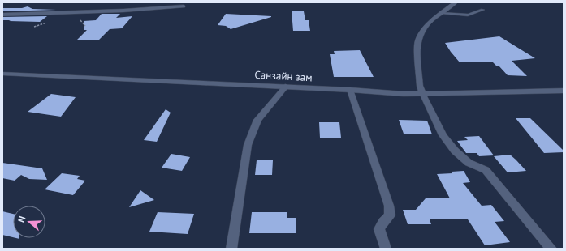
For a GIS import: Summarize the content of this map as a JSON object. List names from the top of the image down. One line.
{"streets":{"main road":["Санзайн зам"]},"north":"left"}
